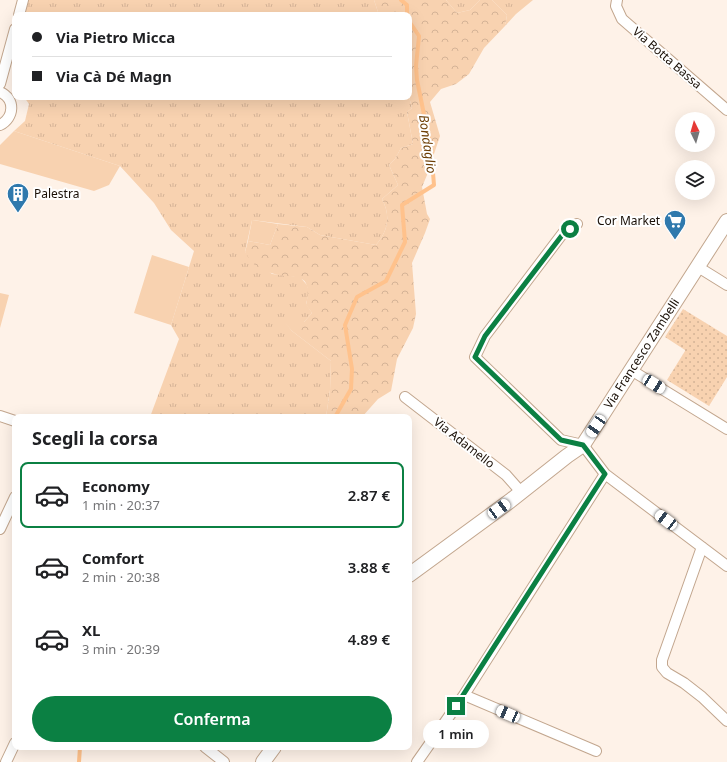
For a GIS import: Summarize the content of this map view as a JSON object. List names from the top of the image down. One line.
{"streets":{"main road":["Via Francesco Zambelli"],"street":["Via Botta Bassa","Via Adamello"]},"crossings":[["Via Francesco Zambelli","Via Adamello"]],"water":["Bondaglio"],"places":{"building":["Palestra"],"supermarket":["Cor Market"]},"north":"top","page":{"banner":["Via Pietro Micca","Via Cà Dé Magn"],"heading":"Scegli la corsa","list":[{"name":"Economy","note":"1 min · 20:37","value":"2.87 €"},{"name":"Comfort","note":"2 min · 20:38","value":"3.88 €"},{"name":"XL","note":"3 min · 20:39","value":"4.89 €"}],"buttons":"Conferma","bubble":"1 min"}}
